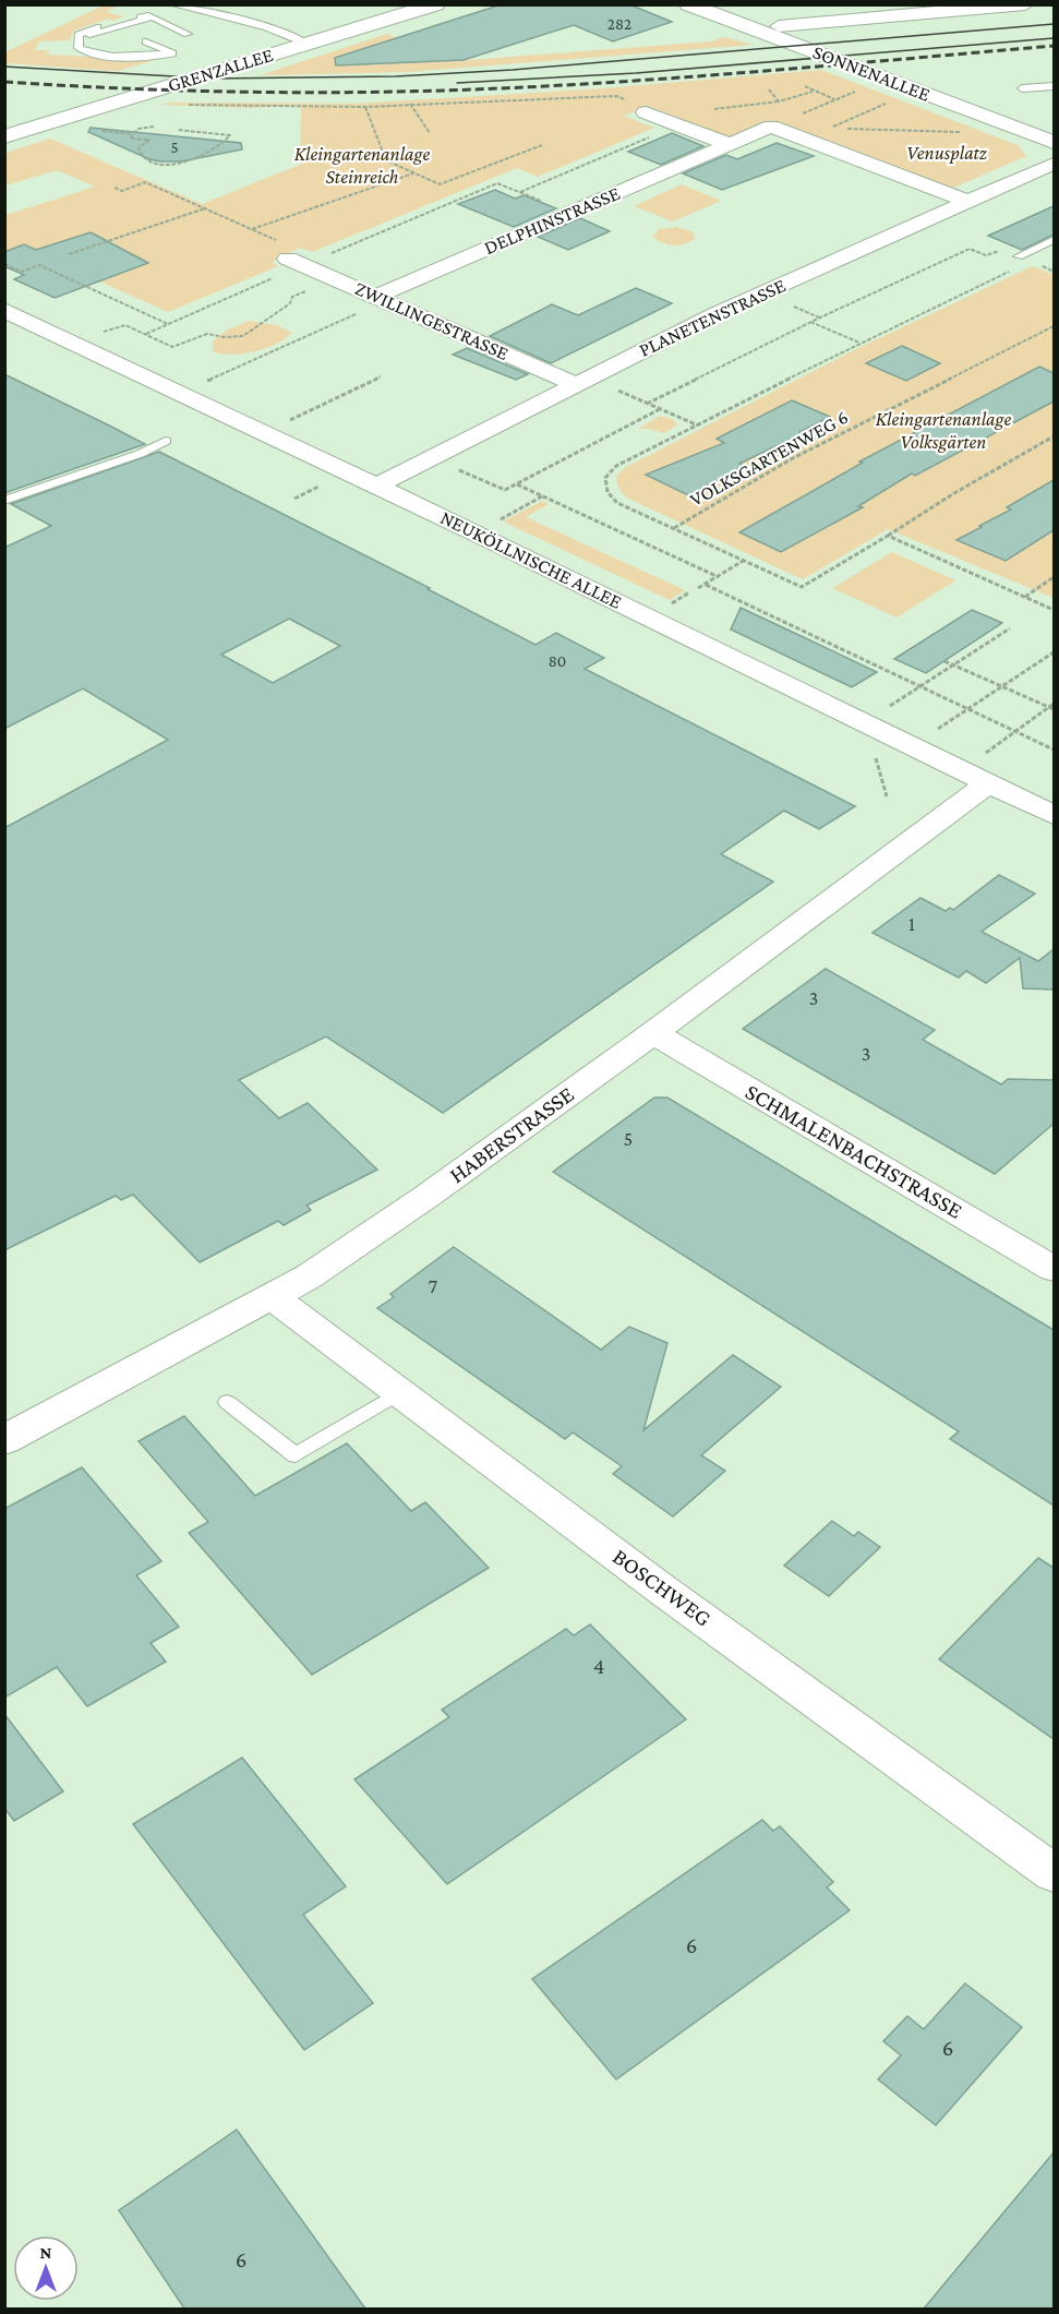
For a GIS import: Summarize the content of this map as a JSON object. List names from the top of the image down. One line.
{"streets":{"main road":["GRENZALLEE","SONNENALLEE"],"street":["DELPHINSTRASSE","PLANETENSTRASSE","ZWILLINGESTRASSE","NEUKÖLLNISCHE ALLEE","HABERSTRASSE","SCHMALENBACHSTRASSE","BOSCHWEG"],"path":["VOLKSGARTENWEG 6"]},"crossings":[["DELPHINSTRASSE","ZWILLINGESTRASSE"],["PLANETENSTRASSE","ZWILLINGESTRASSE"],["PLANETENSTRASSE","NEUKÖLLNISCHE ALLEE"],["NEUKÖLLNISCHE ALLEE","HABERSTRASSE"],["HABERSTRASSE","SCHMALENBACHSTRASSE"],["HABERSTRASSE","BOSCHWEG"]],"parks":["Venusplatz","Kleingartenanlage Steinreich","Kleingartenanlage Volksgärten"],"house_numbers":["282","5","80","1","3","3","5","7","4","6","6","6"],"north":"top"}
